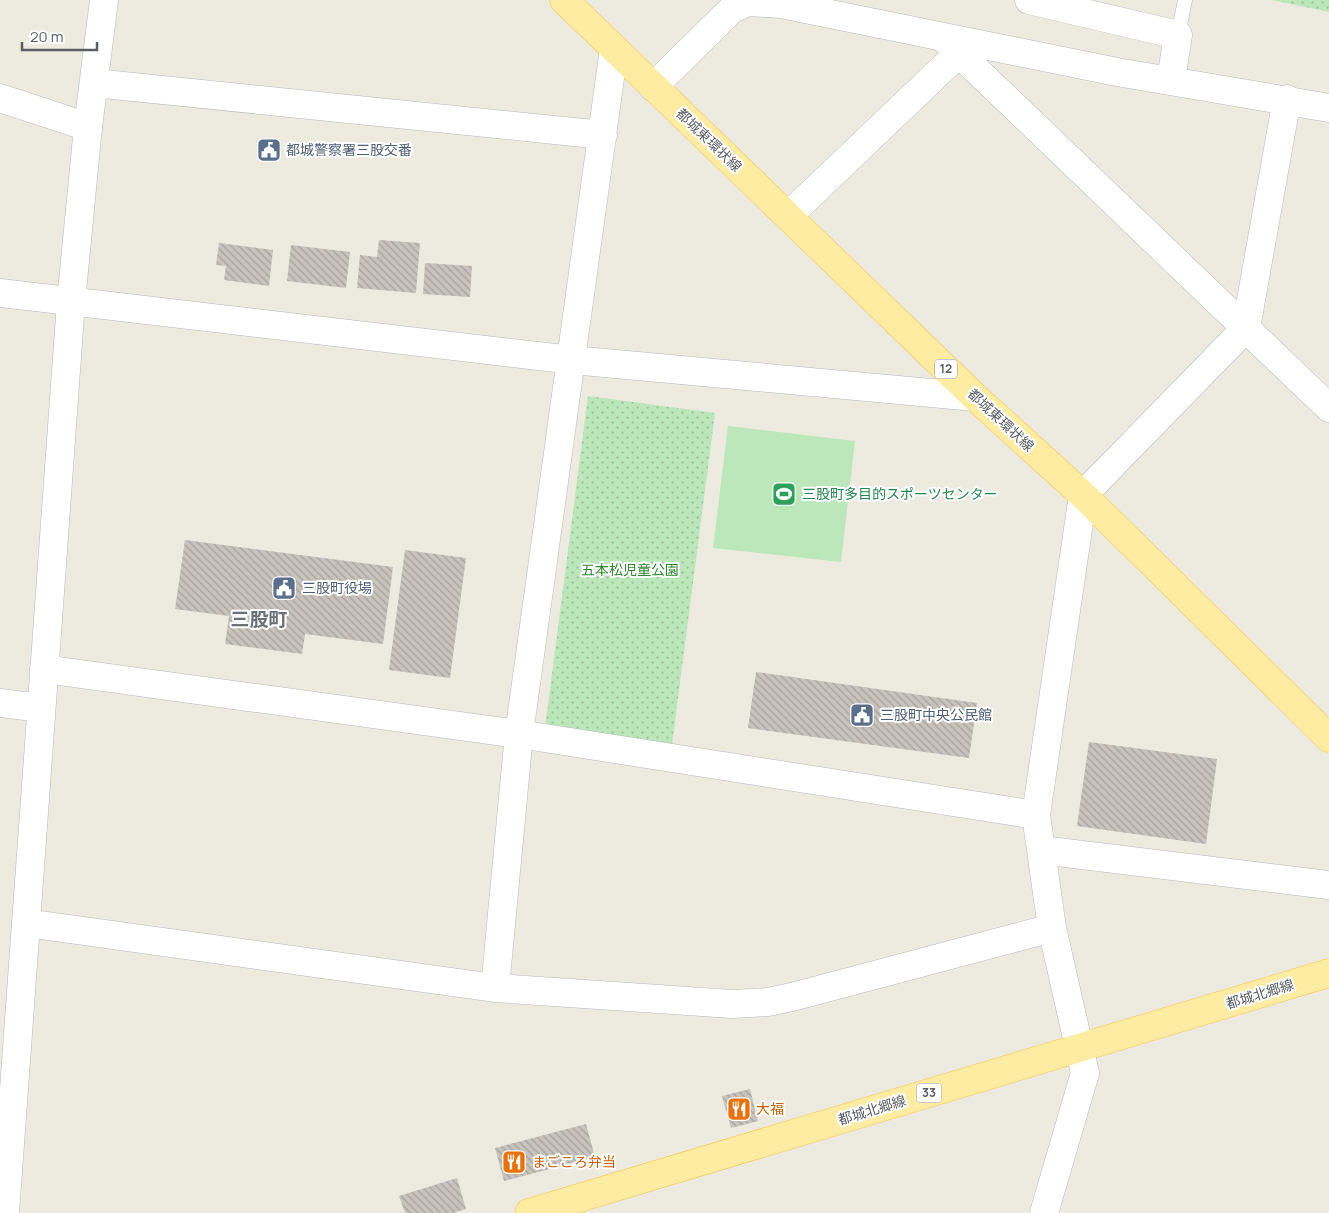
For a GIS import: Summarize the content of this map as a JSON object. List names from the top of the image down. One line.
{"streets":{"main road":["都城東環状線","12","都城北郷線","33"]},"districts":["三股町"],"parks":["五本松児童公園"],"places":{"public building":["都城警察署三股交番","三股町役場","三股町中央公民館"],"sports":["三股町多目的スポーツセンター"],"restaurant":["大福","まごころ弁当"]},"scale_bar":"20 m"}
